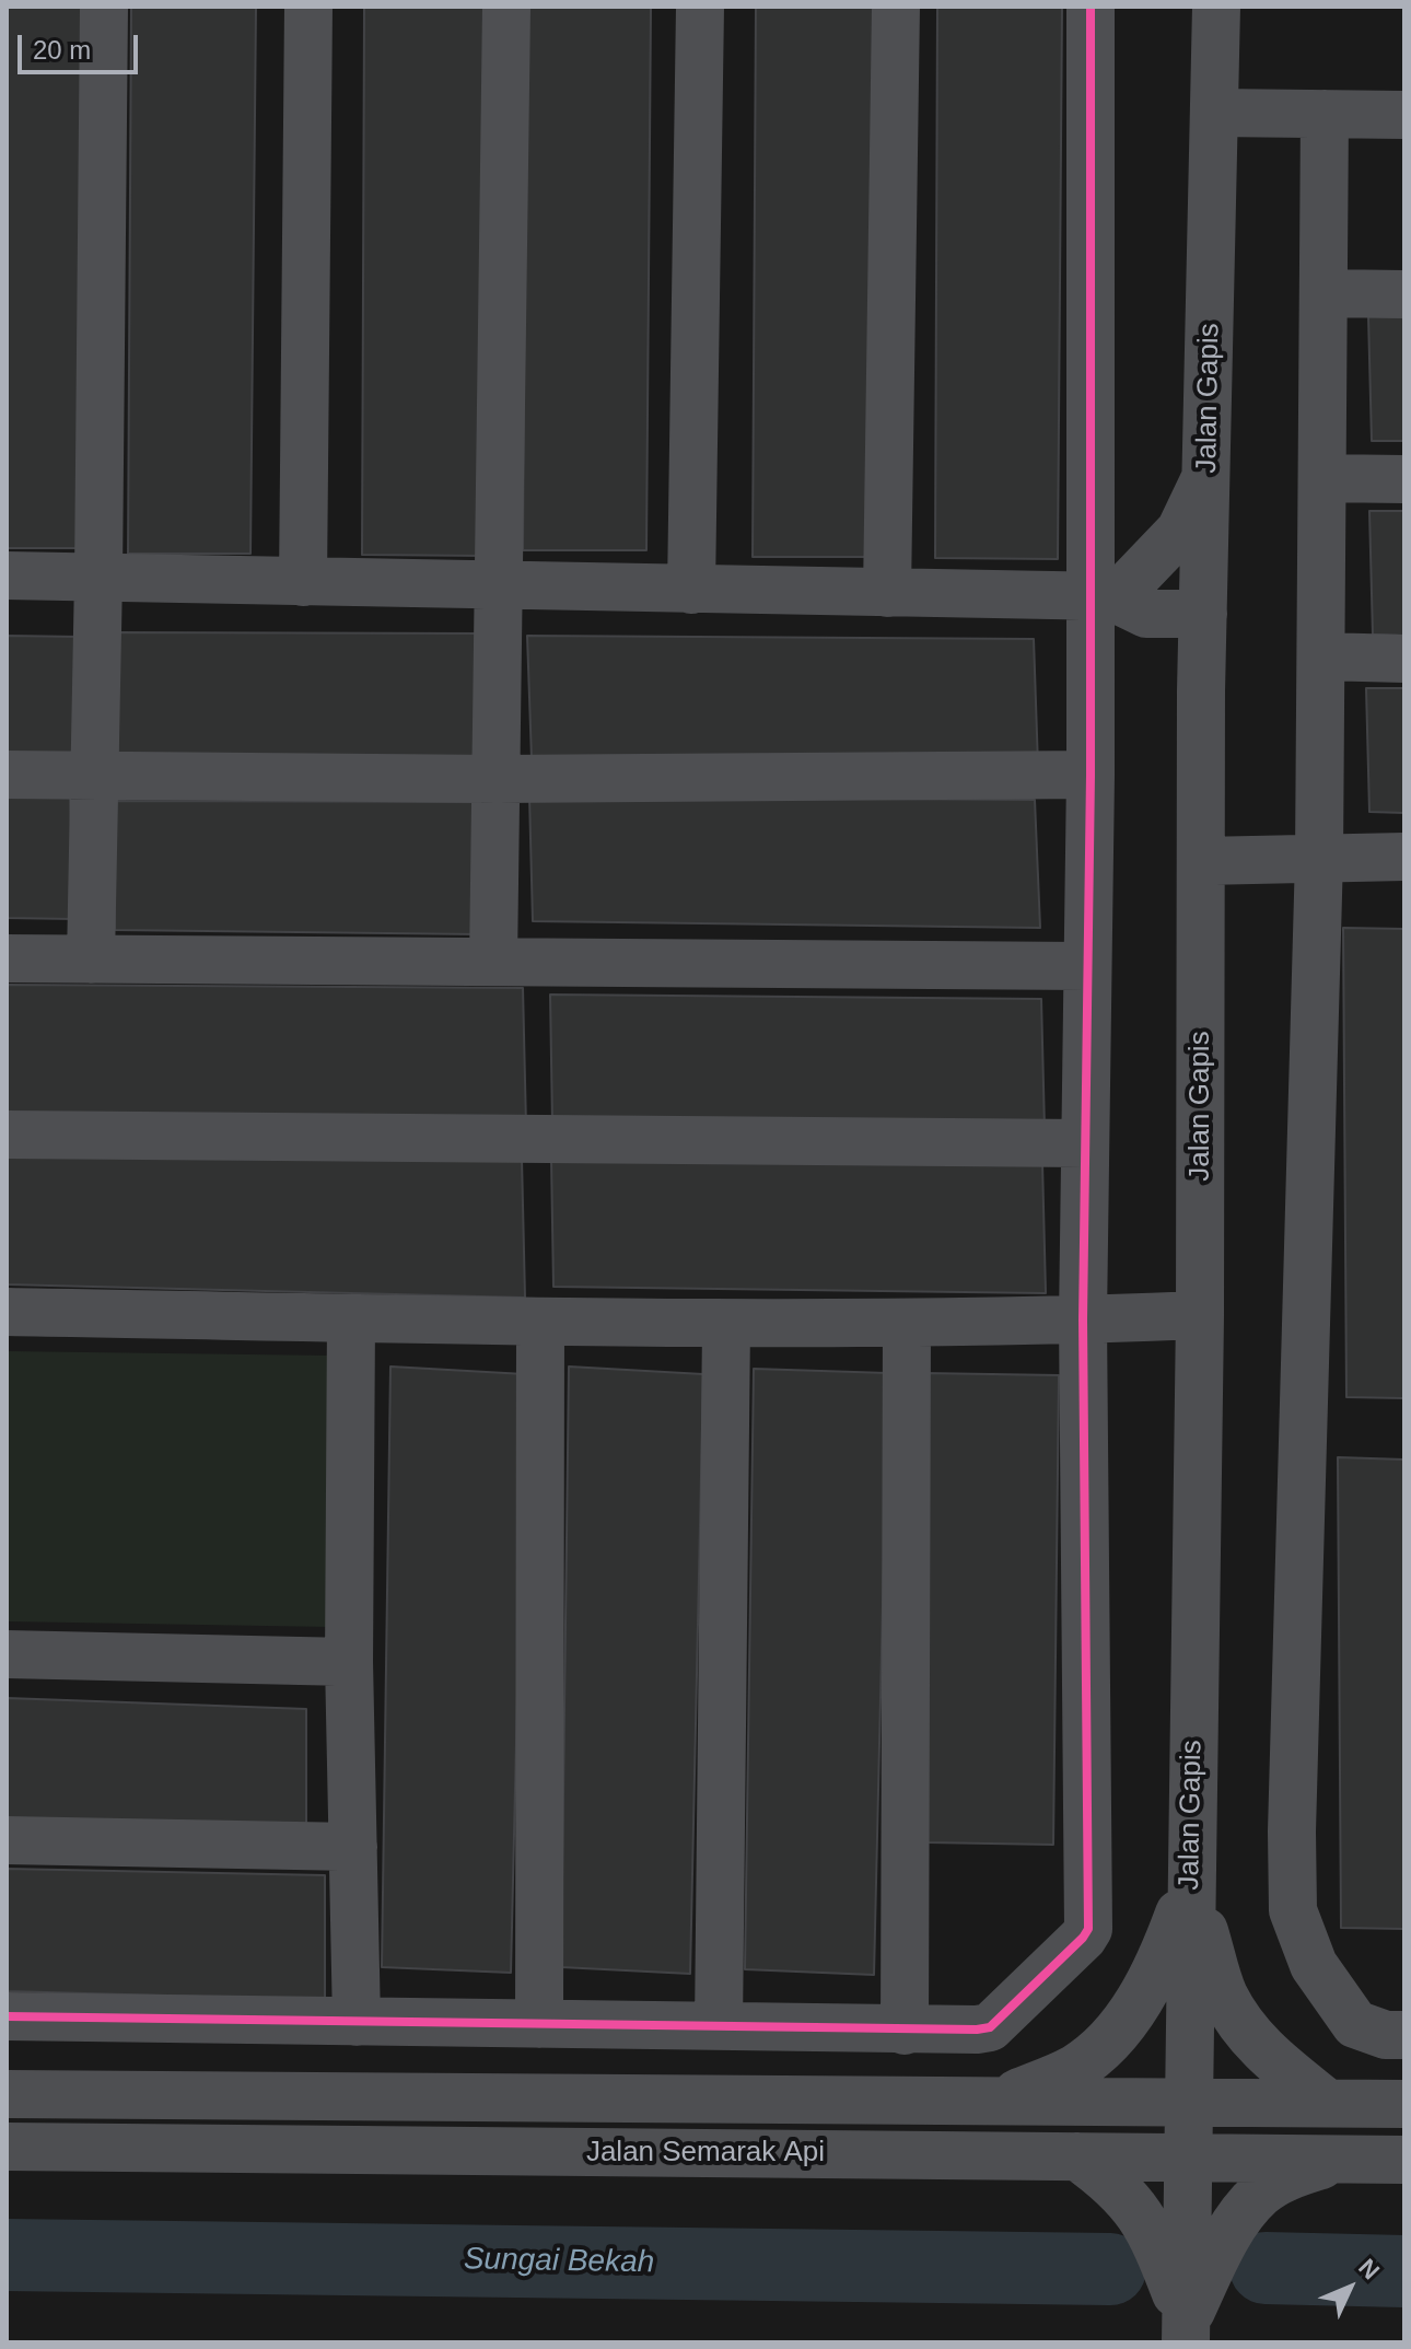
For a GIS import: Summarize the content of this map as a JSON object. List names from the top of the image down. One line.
{"streets":{"street":["Jalan Gapis","Jalan Semarak Api"]},"crossings":[["Jalan Gapis","Jalan Semarak Api"]],"water":["Sungai Bekah"],"scale_bar":"20 m","north":"top right"}
